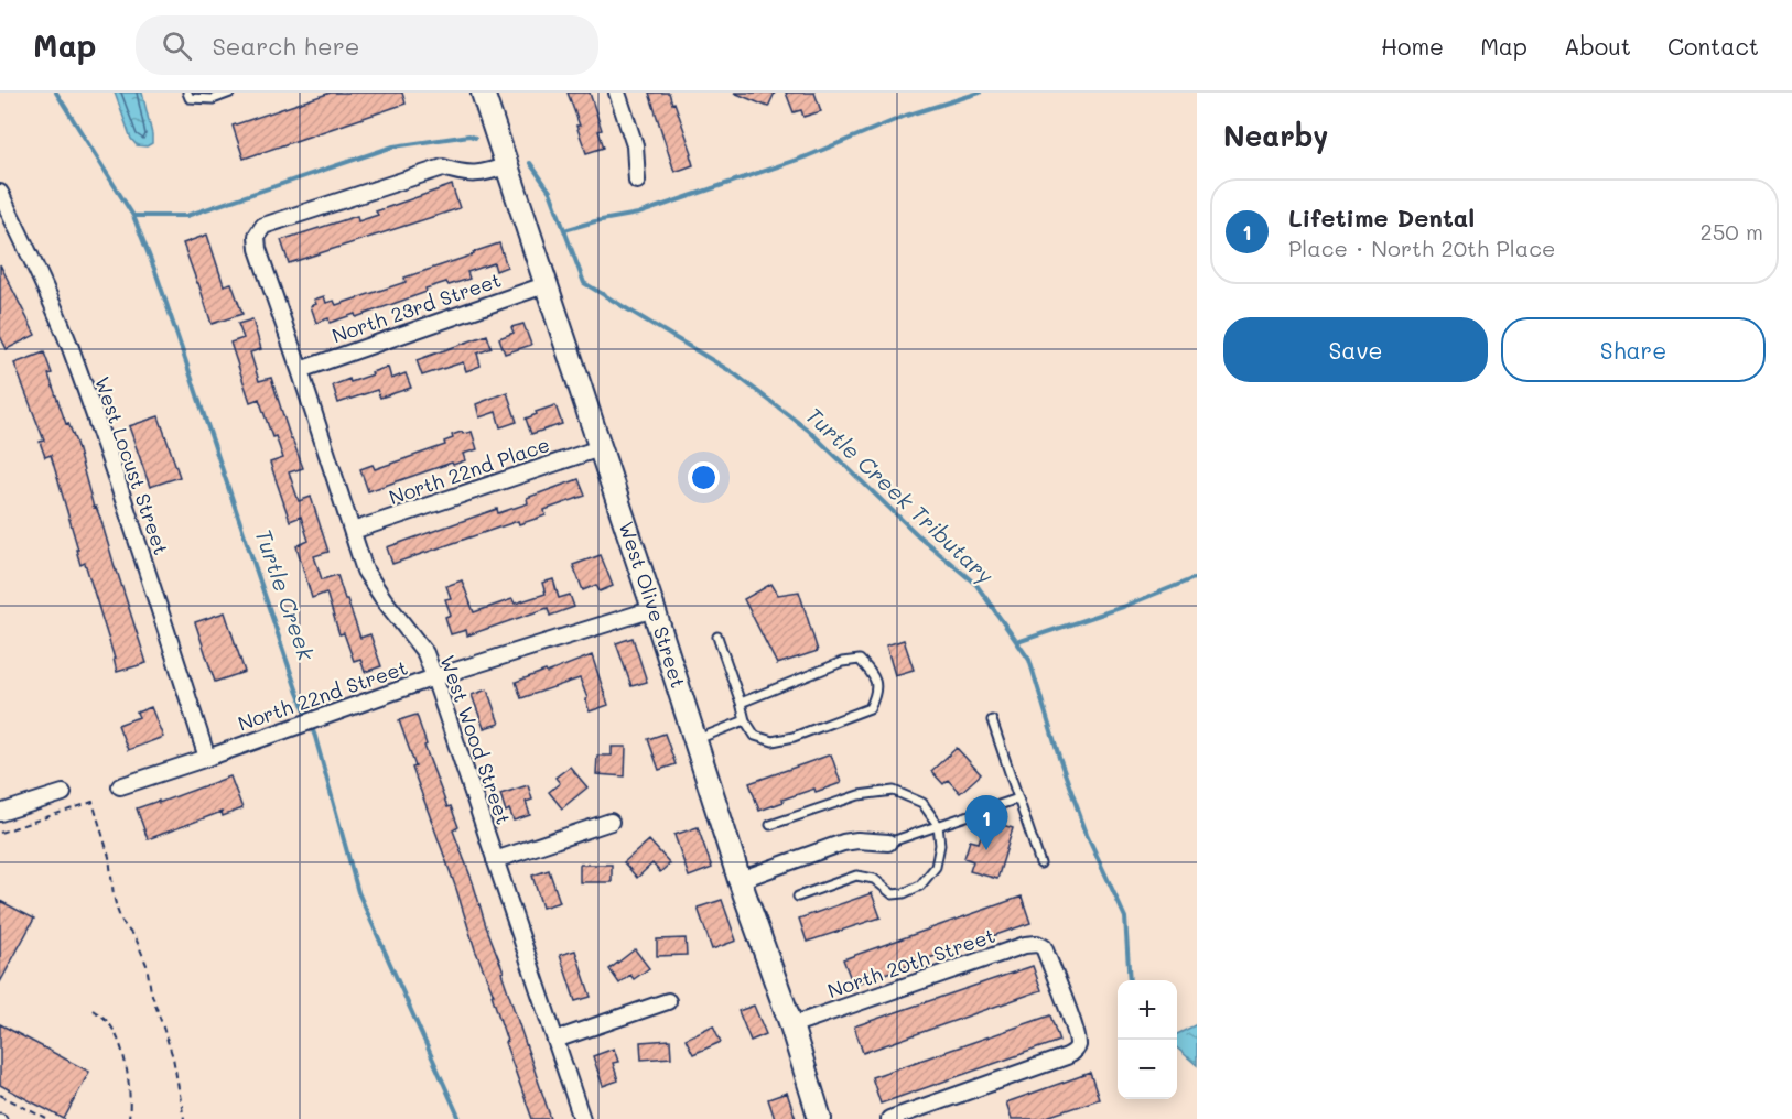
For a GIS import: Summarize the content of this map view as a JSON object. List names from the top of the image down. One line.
{"streets":{"main road":["West Olive Street"],"street":["North 23rd Street","West Locust Street","North 22nd Place","North 22nd Street","West Wood Street","North 20th Street"]},"crossings":[["North 23rd Street","West Olive Street"],["North 23rd Street","West Wood Street"],["West Locust Street","North 22nd Street"],["North 22nd Place","West Olive Street"],["North 22nd Place","West Wood Street"],["West Olive Street","North 22nd Street"],["West Olive Street","West Wood Street"],["West Olive Street","North 20th Street"],["North 22nd Street","West Wood Street"]],"water":["Turtle Creek Tributary","Turtle Creek"],"page":{"header":"Map","search":"Search here","nav":["Home","Map","About","Contact"],"heading":"Nearby","list":[{"mark":"1","name":"Lifetime Dental","note":"Place · North 20th Place","value":"250 m"}],"buttons":["Save","Share"],"pins":"1","map_buttons":["+","−"]}}
